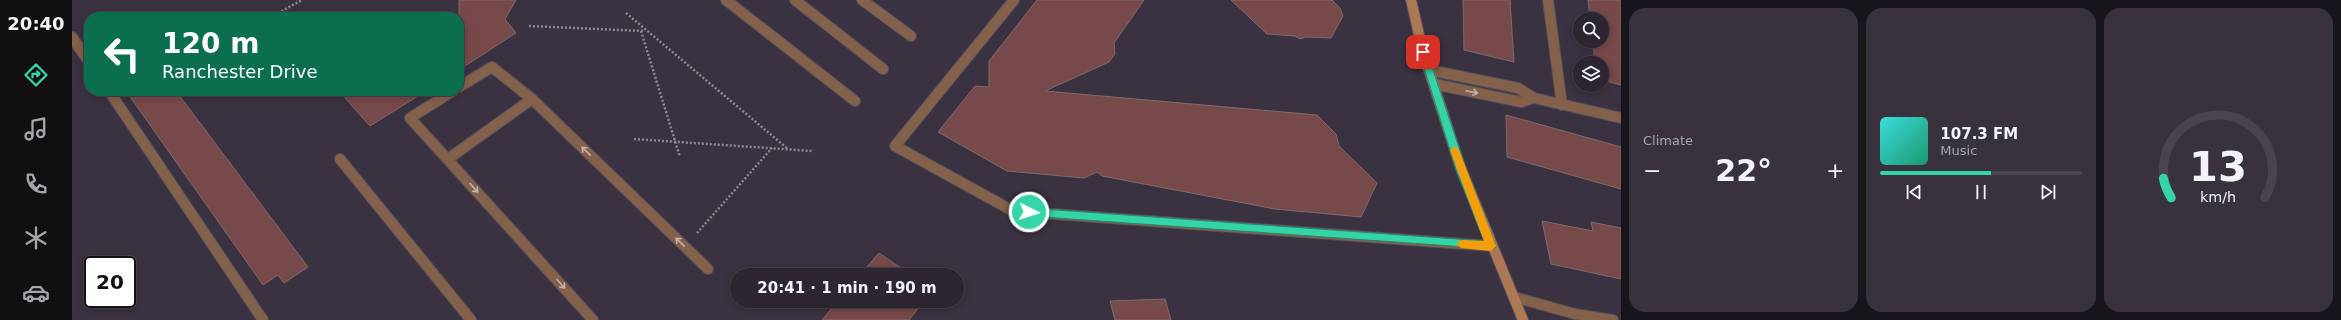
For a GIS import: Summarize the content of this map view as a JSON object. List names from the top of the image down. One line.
{"page":{"tabs":"20:40","tile":"Climate","turn":["120 m","Ranchester Drive"],"song":["107.3 FM","Music"],"heat":["−","22°","+"],"limit":"20","trip":"20:41 · 1 min · 190 m","gauge":["13","km/h"]}}
